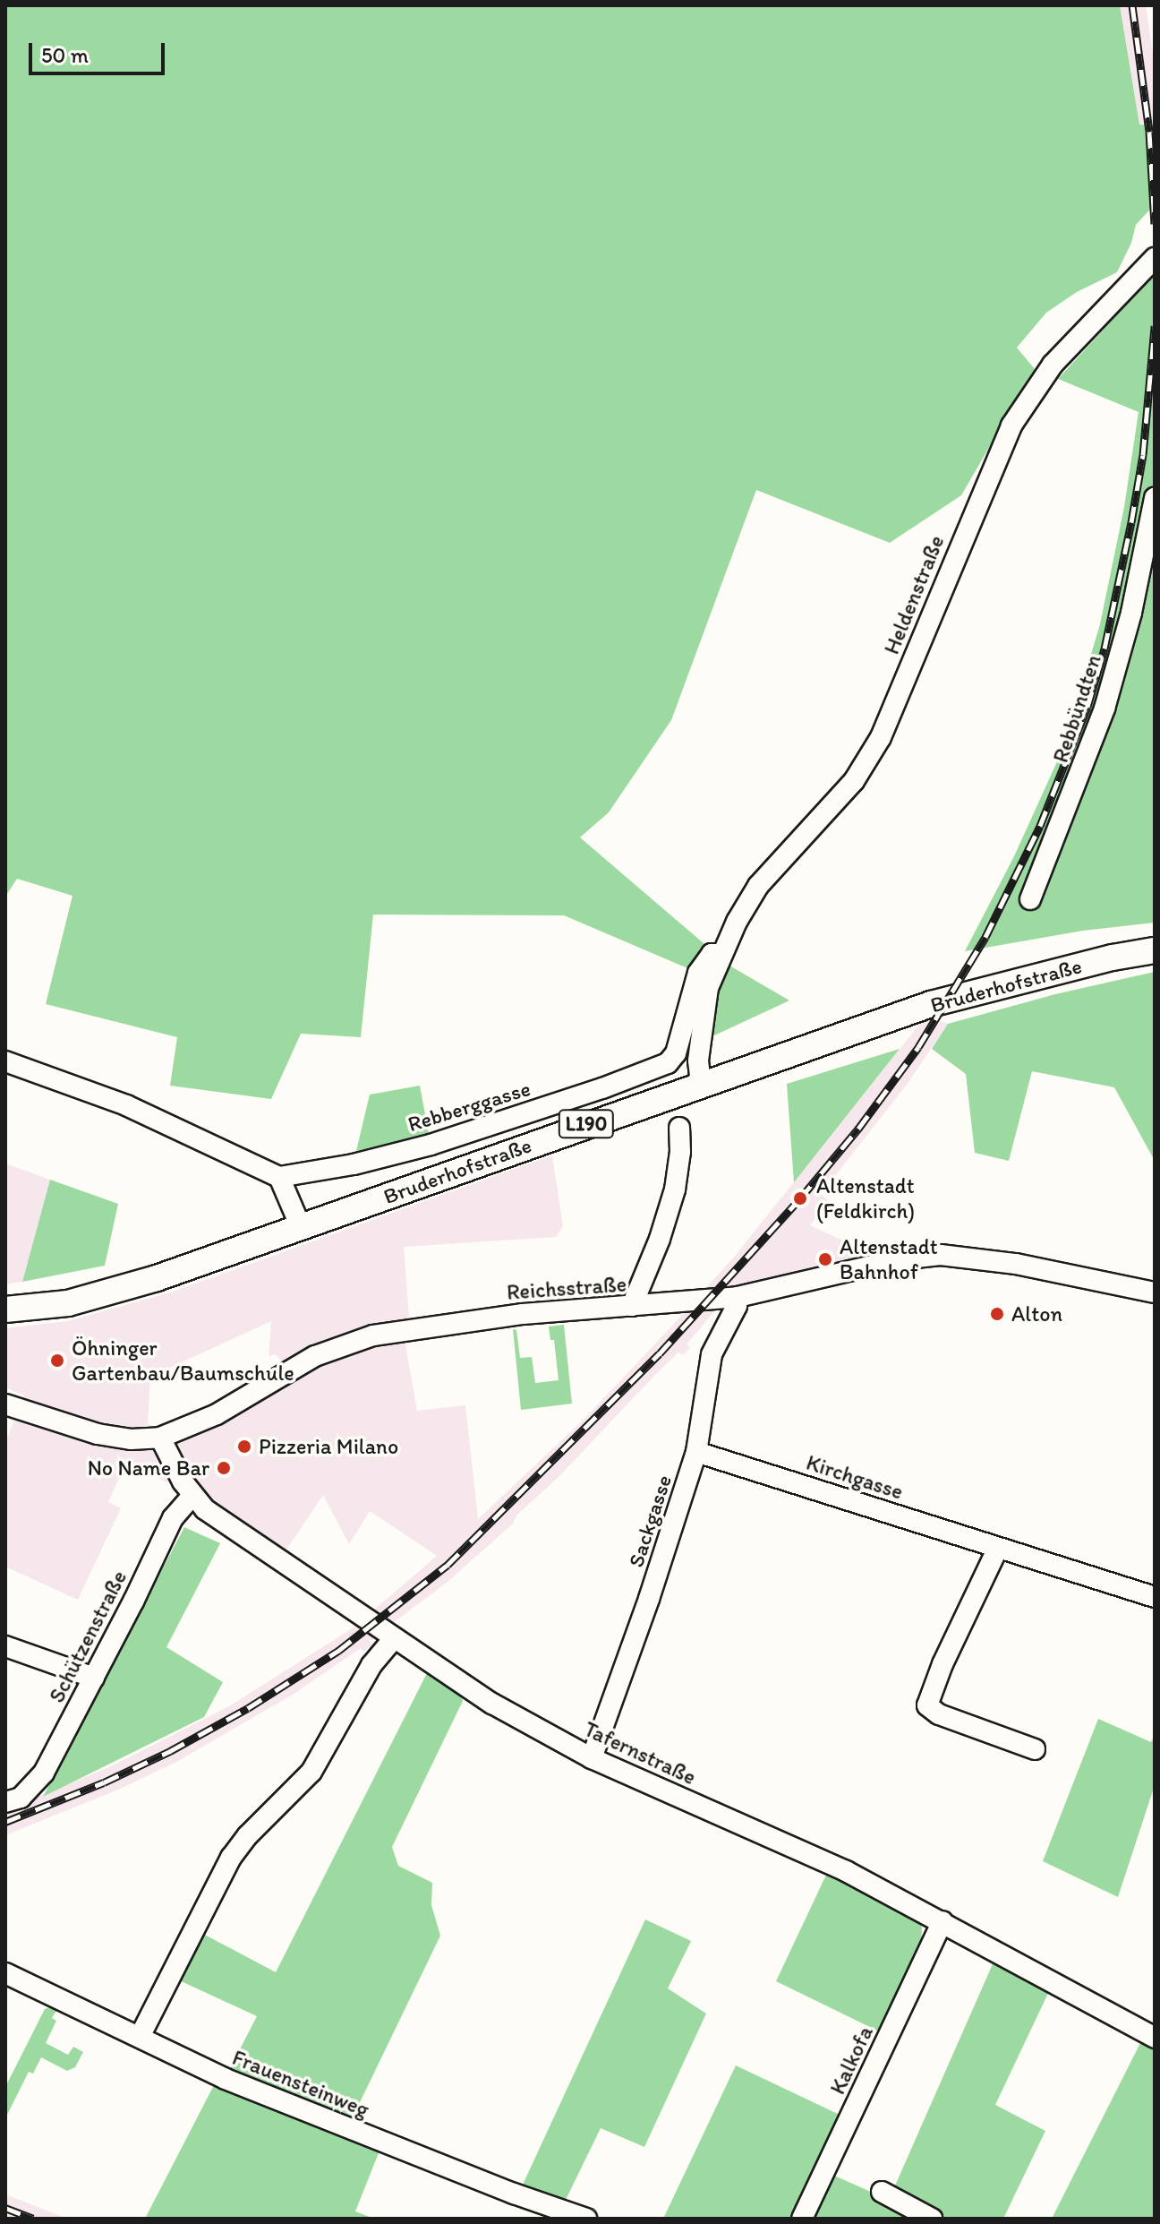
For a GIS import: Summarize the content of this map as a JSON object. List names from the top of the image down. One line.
{"streets":{"main road":["Bruderhofstraße","L190"],"street":["Heldenstraße","Rebbündten","Rebberggasse","Reichsstraße","Kirchgasse","Sackgasse","Schützenstraße","Tafernstraße","Kalkofa","Frauensteinweg"]},"crossings":[["Heldenstraße","Bruderhofstraße"],["Heldenstraße","Rebberggasse"],["Reichsstraße","Sackgasse"],["Reichsstraße","Tafernstraße"],["Kirchgasse","Sackgasse"],["Sackgasse","Tafernstraße"],["Schützenstraße","Tafernstraße"],["Tafernstraße","Kalkofa"]],"places":["Altenstadt (Feldkirch)","Altenstadt Bahnhof","Alton","Öhninger Gartenbau/Baumschule","Pizzeria Milano","No Name Bar"],"scale_bar":"50 m"}
